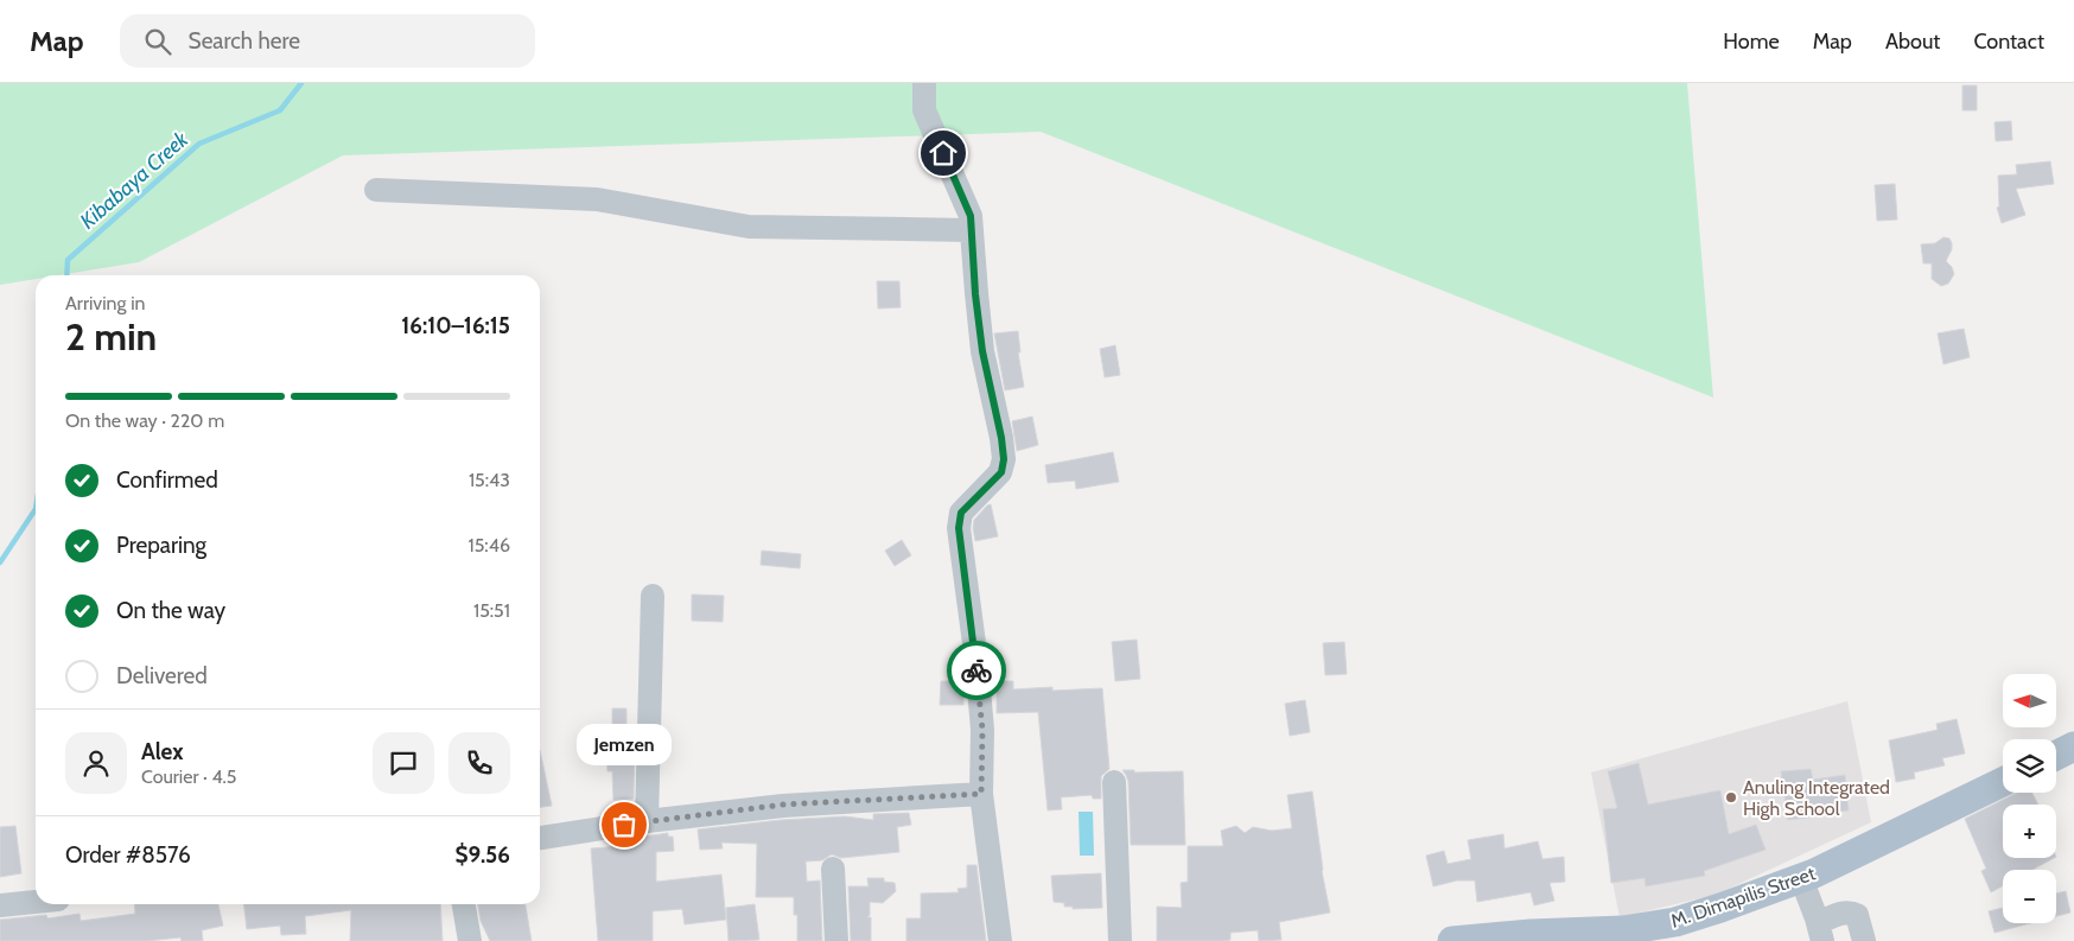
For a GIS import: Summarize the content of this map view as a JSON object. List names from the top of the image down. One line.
{"streets":{"main road":["M. Dimapilis Street"]},"water":["Kibabaya Creek"],"places":["Anuling Integrated High School","Jemzen"],"north":"left","page":{"header":"Map","search":"Search here","nav":["Home","Map","About","Contact"],"heading":["2 min","Arriving in","16:10–16:15"],"panel":["Alex","Courier · 4.5","Order #8576","$9.56"],"bar":"On the way · 220 m","list":[["Confirmed","15:43"],["Preparing","15:46"],["On the way","15:51"],"Delivered"],"map_buttons":["+","−"],"bubble":"Jemzen"}}
